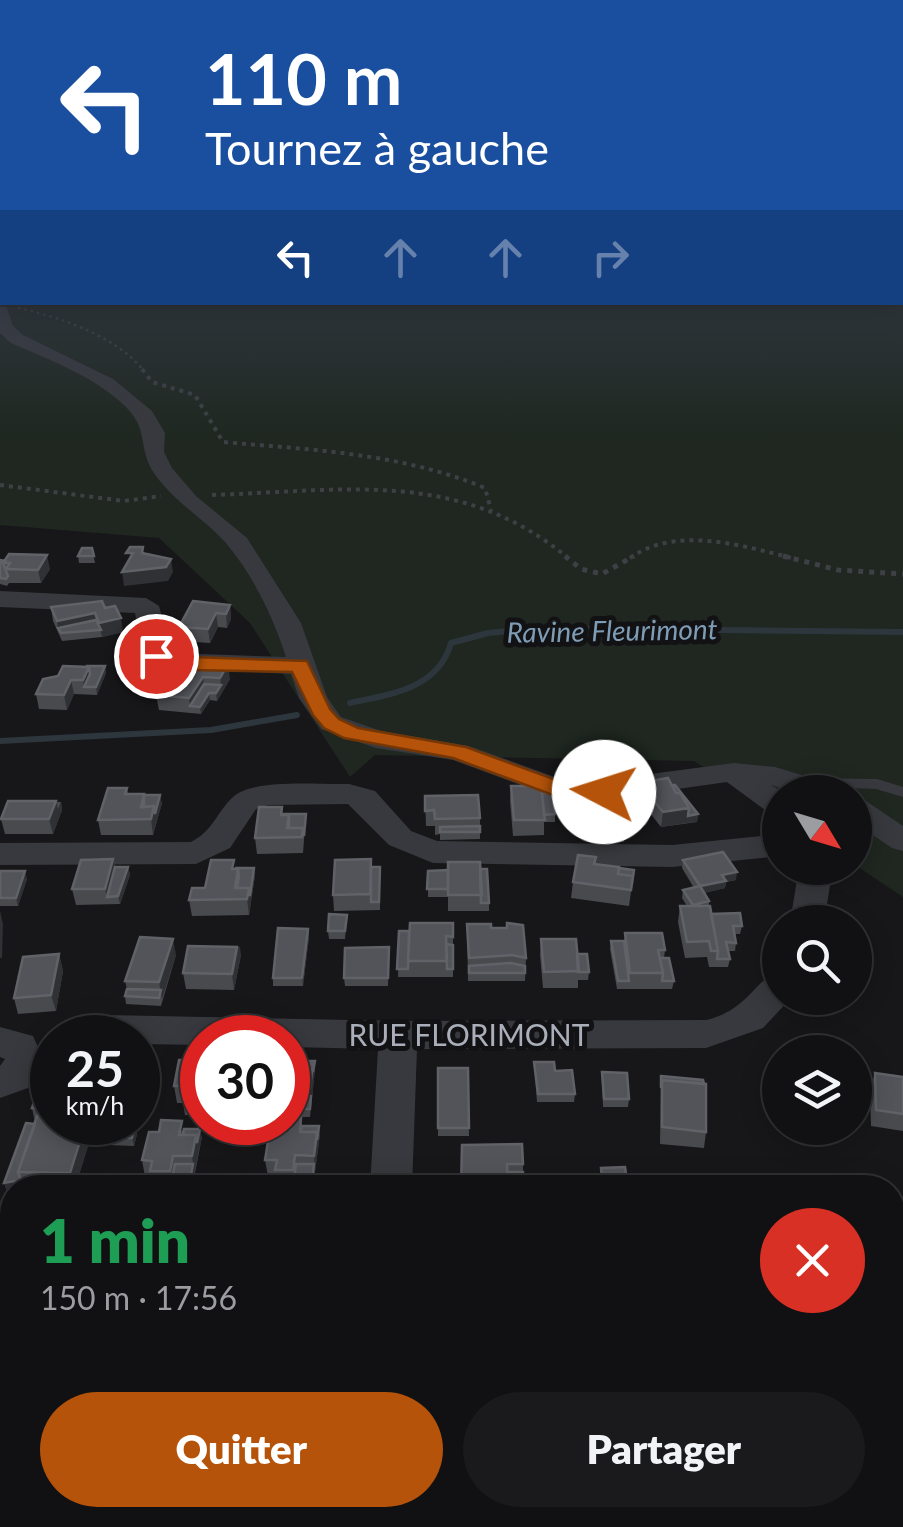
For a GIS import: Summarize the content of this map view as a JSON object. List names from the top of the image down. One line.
{"streets":{"street":["RUE FLORIMONT"]},"water":["Ravine Fleurimont"],"north":"bottom right","page":{"turn":["110 m","Tournez à gauche"],"speed":"25 km/h","limit":"30","heading":["1 min","150 m · 17:56"],"buttons":["Quitter","Partager"]}}
